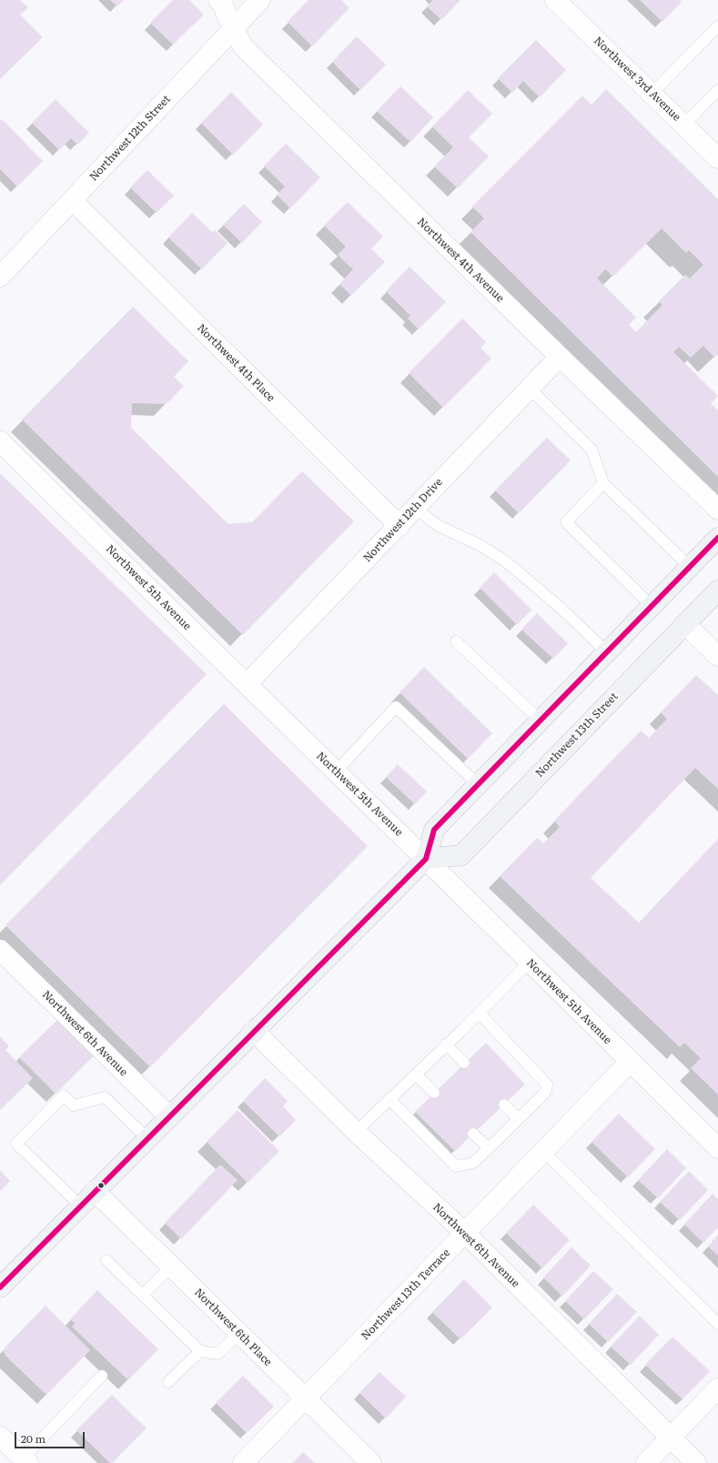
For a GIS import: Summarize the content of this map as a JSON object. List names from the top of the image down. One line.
{"streets":{"main road":["Northwest 13th Street"],"street":["Northwest 3rd Avenue","Northwest 12th Street","Northwest 4th Avenue","Northwest 4th Place","Northwest 12th Drive","Northwest 5th Avenue","Northwest 6th Avenue","Northwest 13th Terrace","Northwest 6th Place"]},"crossings":[["Northwest 12th Street","Northwest 4th Avenue"],["Northwest 12th Street","Northwest 4th Place"],["Northwest 4th Avenue","Northwest 12th Drive"],["Northwest 4th Place","Northwest 12th Drive"],["Northwest 12th Drive","Northwest 5th Avenue"],["Northwest 5th Avenue","Northwest 13th Street"],["Northwest 5th Avenue","Northwest 13th Terrace"],["Northwest 6th Avenue","Northwest 13th Terrace"],["Northwest 13th Terrace","Northwest 6th Place"]],"scale_bar":"20 m"}
